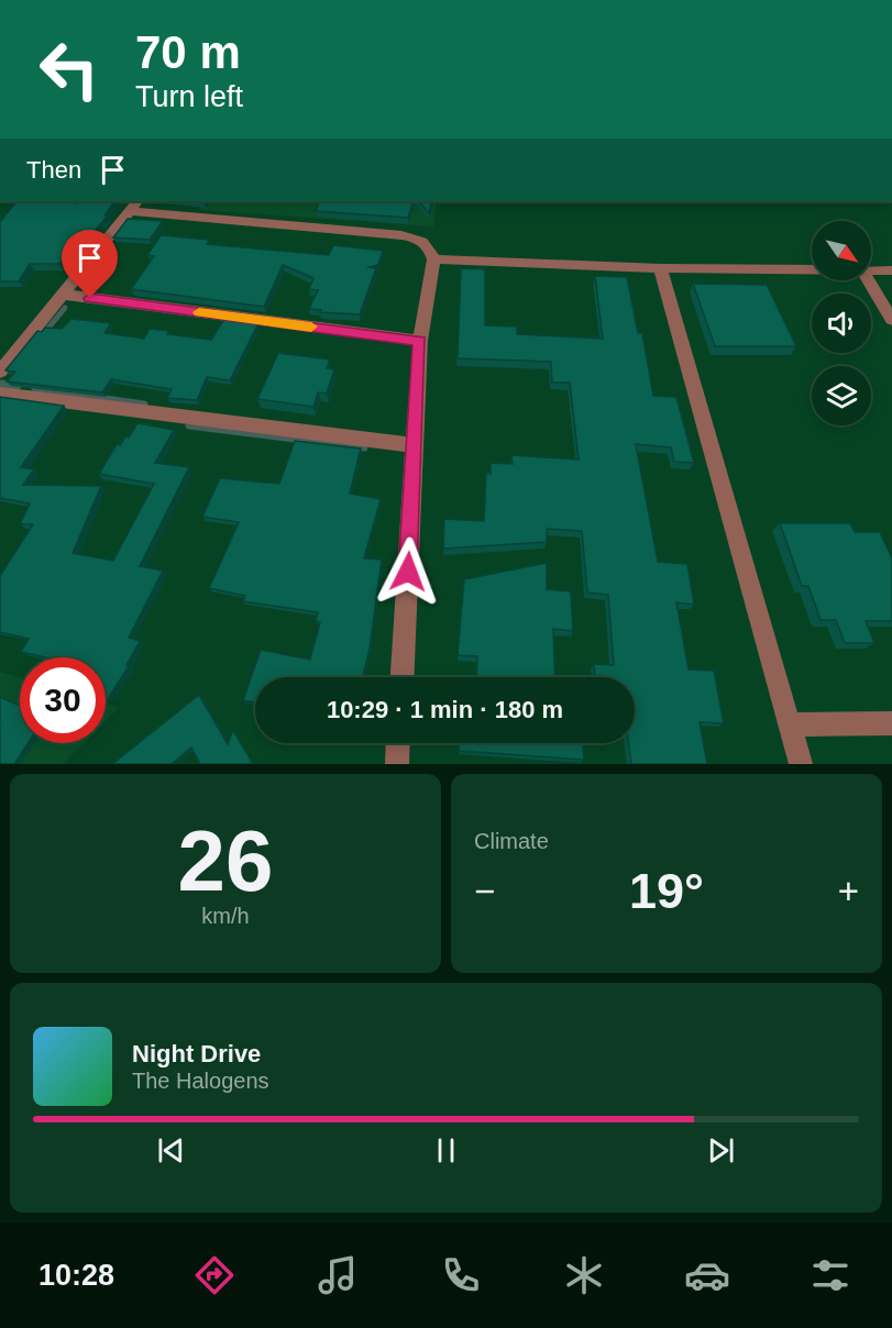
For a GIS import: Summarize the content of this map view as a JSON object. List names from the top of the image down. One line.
{"north":"bottom right","page":{"turn":["70 m","Turn left"],"then":"Then","limit":"30","trip":"10:29 · 1 min · 180 m","tile":[["26","km/h"],"Climate"],"heat":["−","19°","+"],"song":["Night Drive","The Halogens"],"tabs":"10:28"}}
